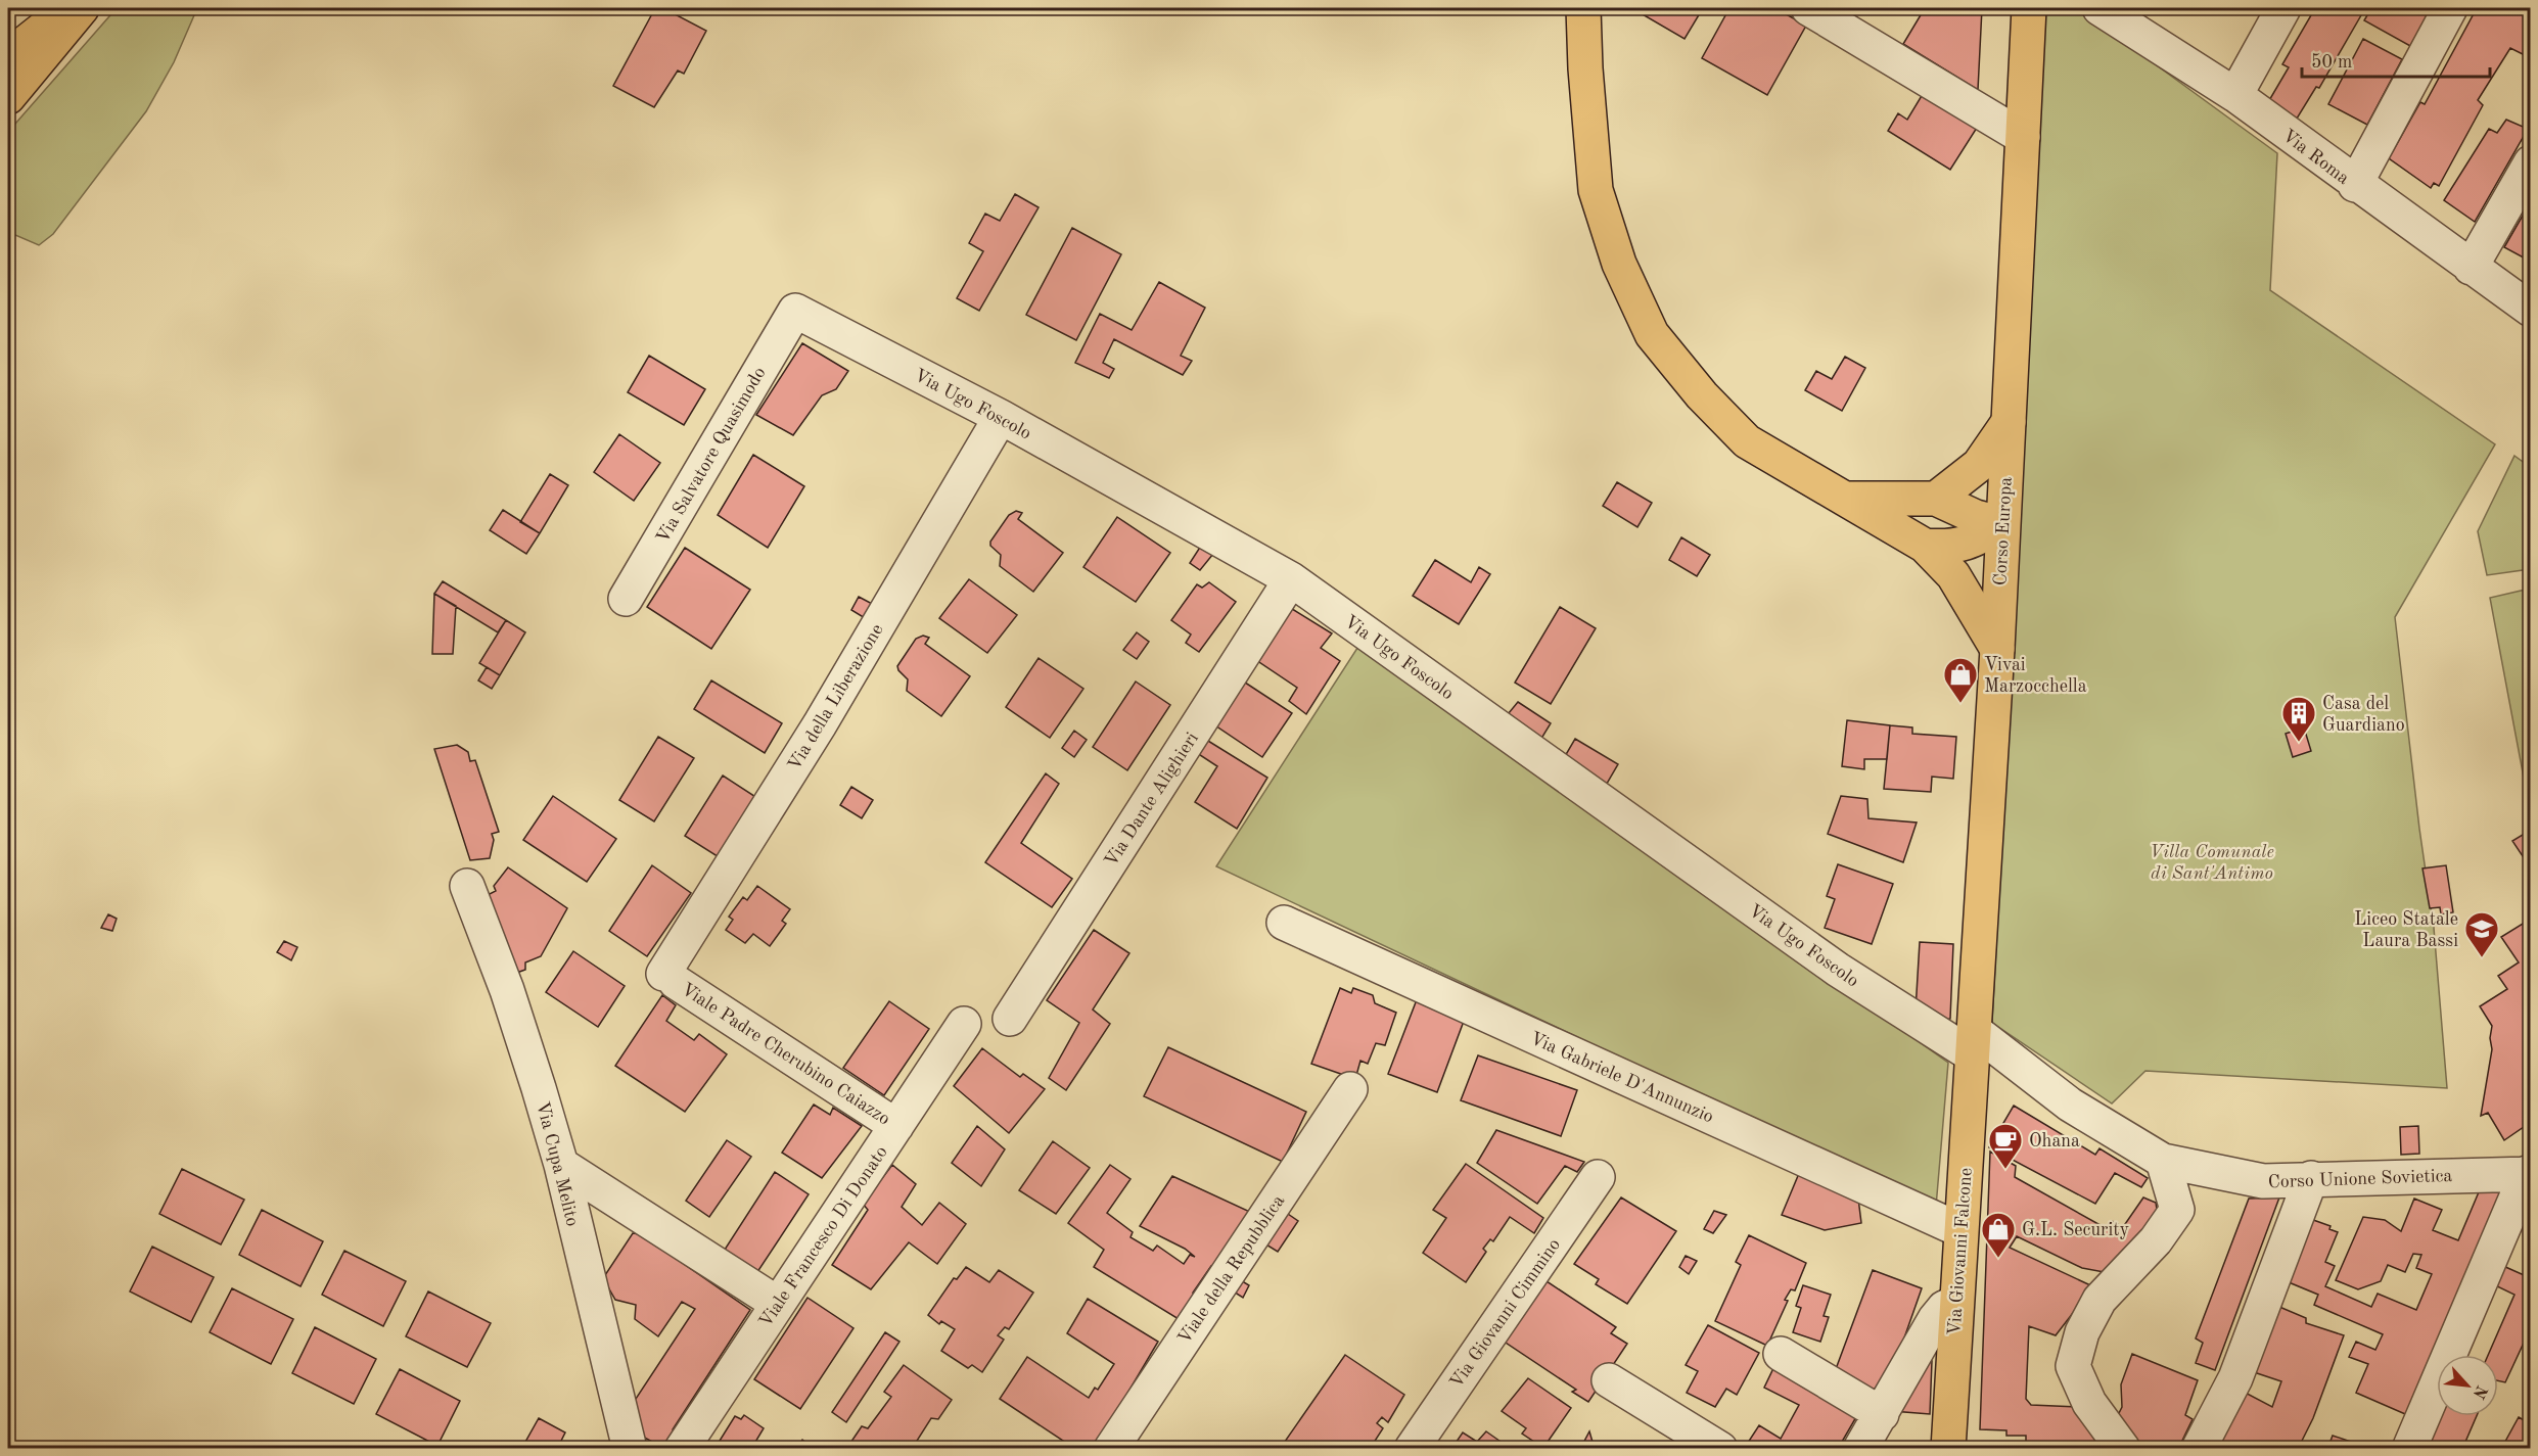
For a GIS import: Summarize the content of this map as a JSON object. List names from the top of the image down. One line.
{"streets":{"main road":["Corso Europa","Via Giovanni Falcone"],"street":["Via Roma","Via Ugo Foscolo","Via Salvatore Quasimodo","Via della Liberazione","Via Dante Alighieri","Viale Padre Cherubino Caiazzo","Via Gabriele D'Annunzio","Via Cupa Melito","Corso Unione Sovietica","Viale Francesco Di Donato","Viale della Repubblica","Via Giovanni Cimmino"]},"crossings":[["Via Ugo Foscolo","Via Salvatore Quasimodo"],["Via Ugo Foscolo","Corso Europa"],["Via Ugo Foscolo","Via della Liberazione"],["Via Ugo Foscolo","Via Dante Alighieri"],["Via Ugo Foscolo","Corso Unione Sovietica"],["Via Ugo Foscolo","Via Giovanni Falcone"],["Corso Europa","Corso Unione Sovietica"],["Corso Europa","Via Giovanni Falcone"],["Via della Liberazione","Viale Padre Cherubino Caiazzo"],["Viale Padre Cherubino Caiazzo","Viale Francesco Di Donato"],["Via Gabriele D'Annunzio","Via Giovanni Falcone"],["Corso Unione Sovietica","Via Giovanni Falcone"]],"parks":["Villa Comunale di Sant'Antimo"],"places":{"shop":["Vivai Marzocchella","G.L. Security"],"building":["Casa del Guardiano"],"school or university":["Liceo Statale Laura Bassi"],"cafe":["Ohana"]},"scale_bar":"50 m","north":"bottom right"}
